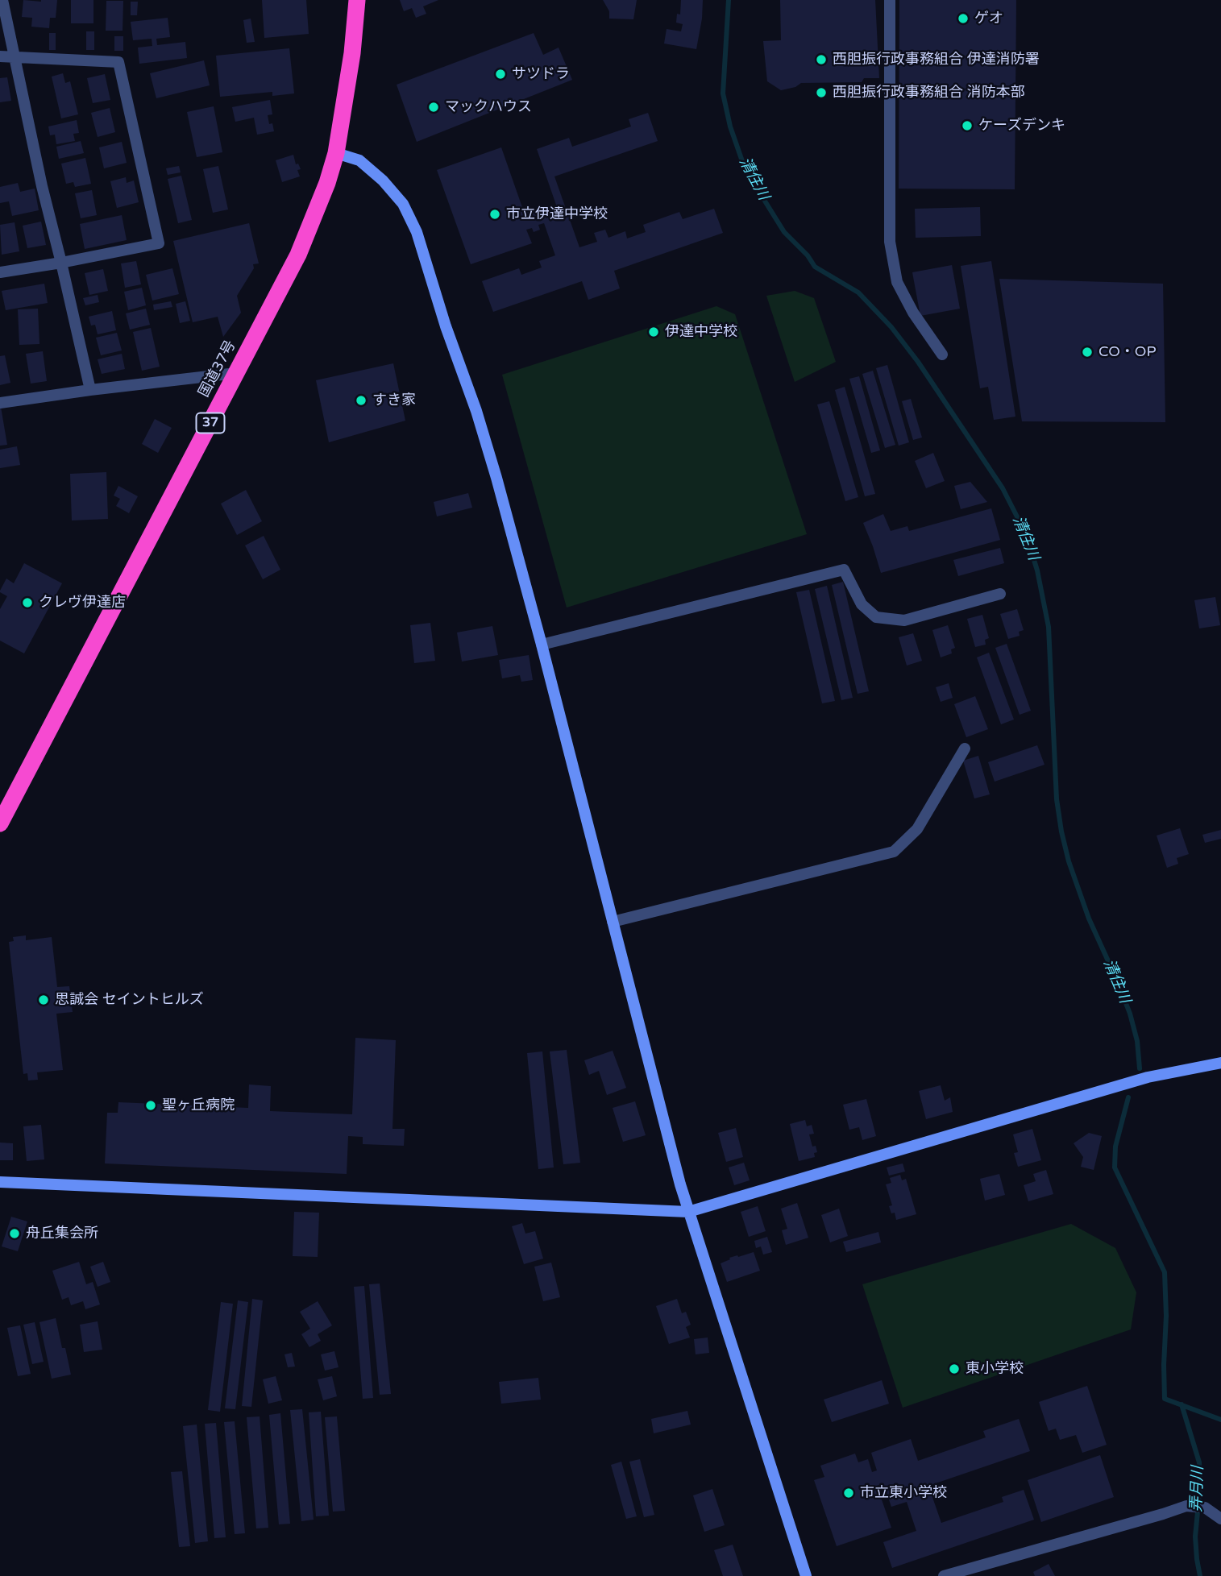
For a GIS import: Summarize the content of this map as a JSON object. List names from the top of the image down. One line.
{"streets":{"highway":["国道37号","37"]},"water":["清住川","弄月川"],"places":["ゲオ","西胆振行政事務組合 伊達消防署","サツドラ","西胆振行政事務組合 消防本部","マックハウス","ケーズデンキ","市立伊達中学校","伊達中学校","CO・OP","すき家","クレヴ伊達店","思誠会 セイントヒルズ","聖ヶ丘病院","舟丘集会所","東小学校","市立東小学校"]}
